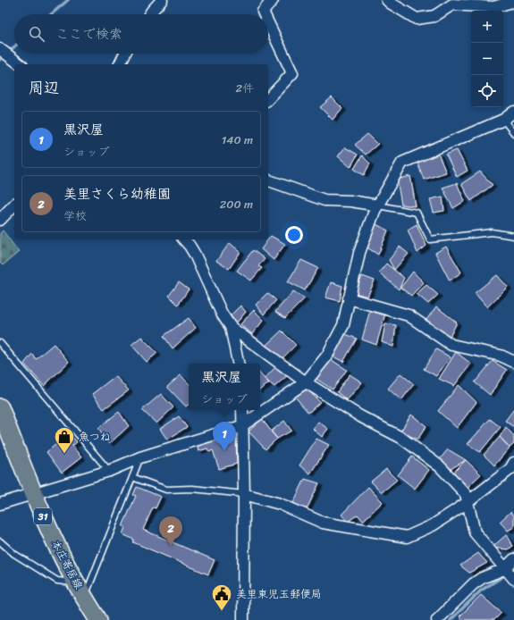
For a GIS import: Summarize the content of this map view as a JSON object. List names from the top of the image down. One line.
{"streets":{"main road":["31","本庄寄居線"]},"places":{"shop":["魚つね"],"public building":["美里東児玉郵便局"]},"page":{"map_buttons":["+","−"],"search":"ここで検索","heading":["周辺","2件"],"list":[{"mark":"1","name":"黒沢屋","note":"ショップ","value":"140 m"},{"mark":"2","name":"美里さくら幼稚園","note":"学校","value":"200 m"}],"popup":["黒沢屋","ショップ"],"pins":["1","2"]}}
